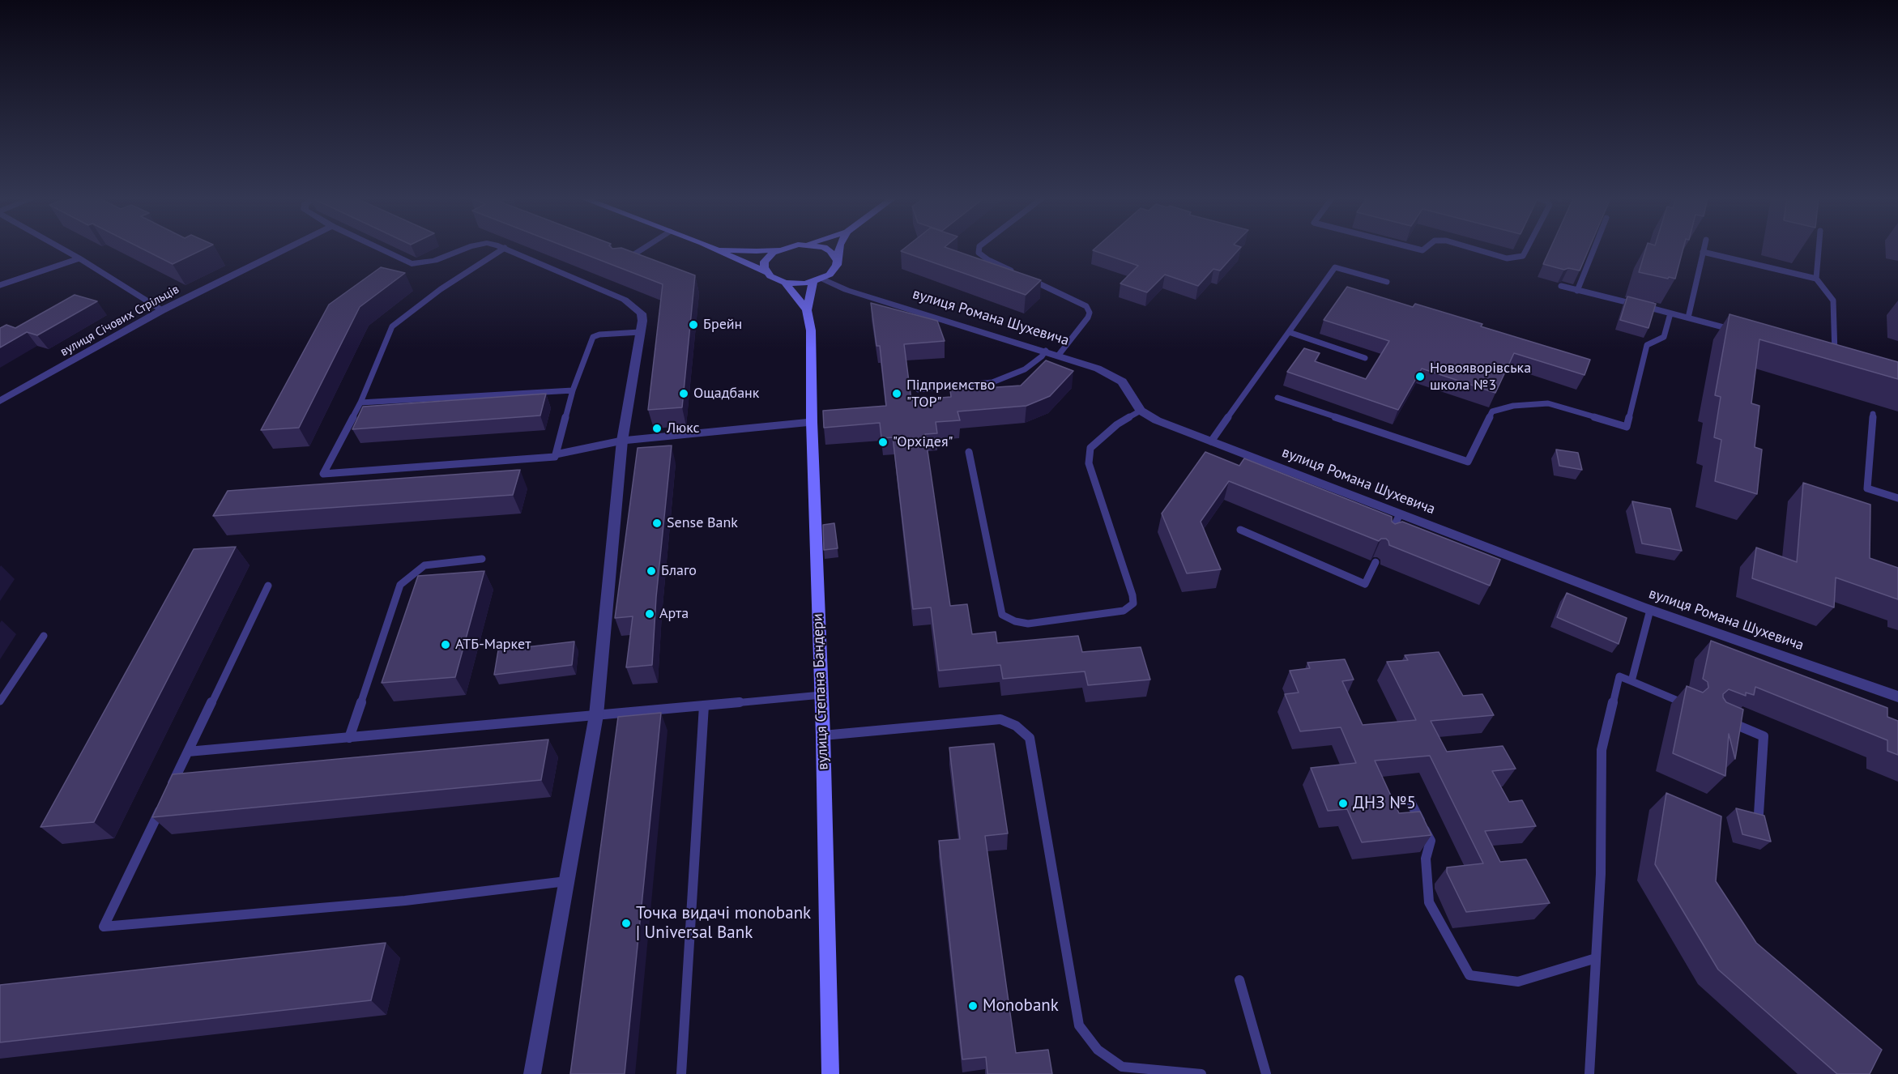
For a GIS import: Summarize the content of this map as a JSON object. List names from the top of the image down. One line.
{"streets":{"street":["вулиця Романа Шухевича","вулиця Січових Стрільців","вулиця Степана Бандери"]},"crossings":[["вулиця Романа Шухевича","вулиця Степана Бандери"]],"places":["Брейн","Новояворівська школа №3","Ощадбанк","Підприємство \"ТОР\"","Люкс","\"Орхідея\"","Sense Bank","Благо","Арта","АТБ-Маркет","ДНЗ №5","Точка видачі monobank | Universal Bank","Monobank"]}
